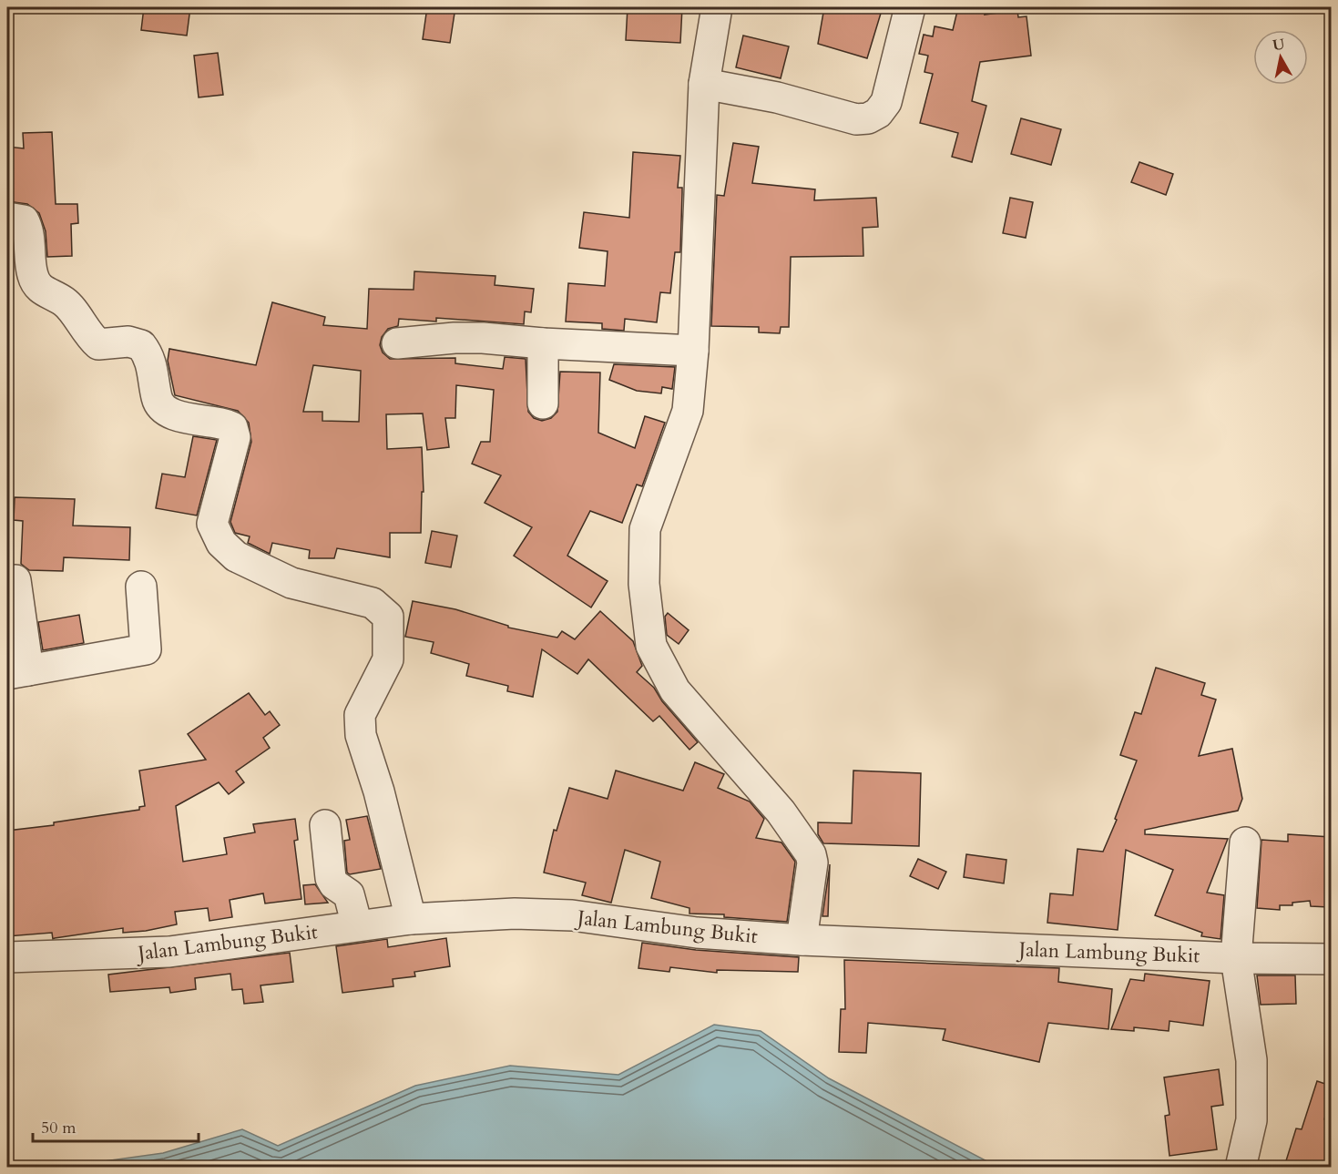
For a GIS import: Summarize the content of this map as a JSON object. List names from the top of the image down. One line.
{"streets":{"street":["Jalan Lambung Bukit"]},"scale_bar":"50 m","north":"top"}
